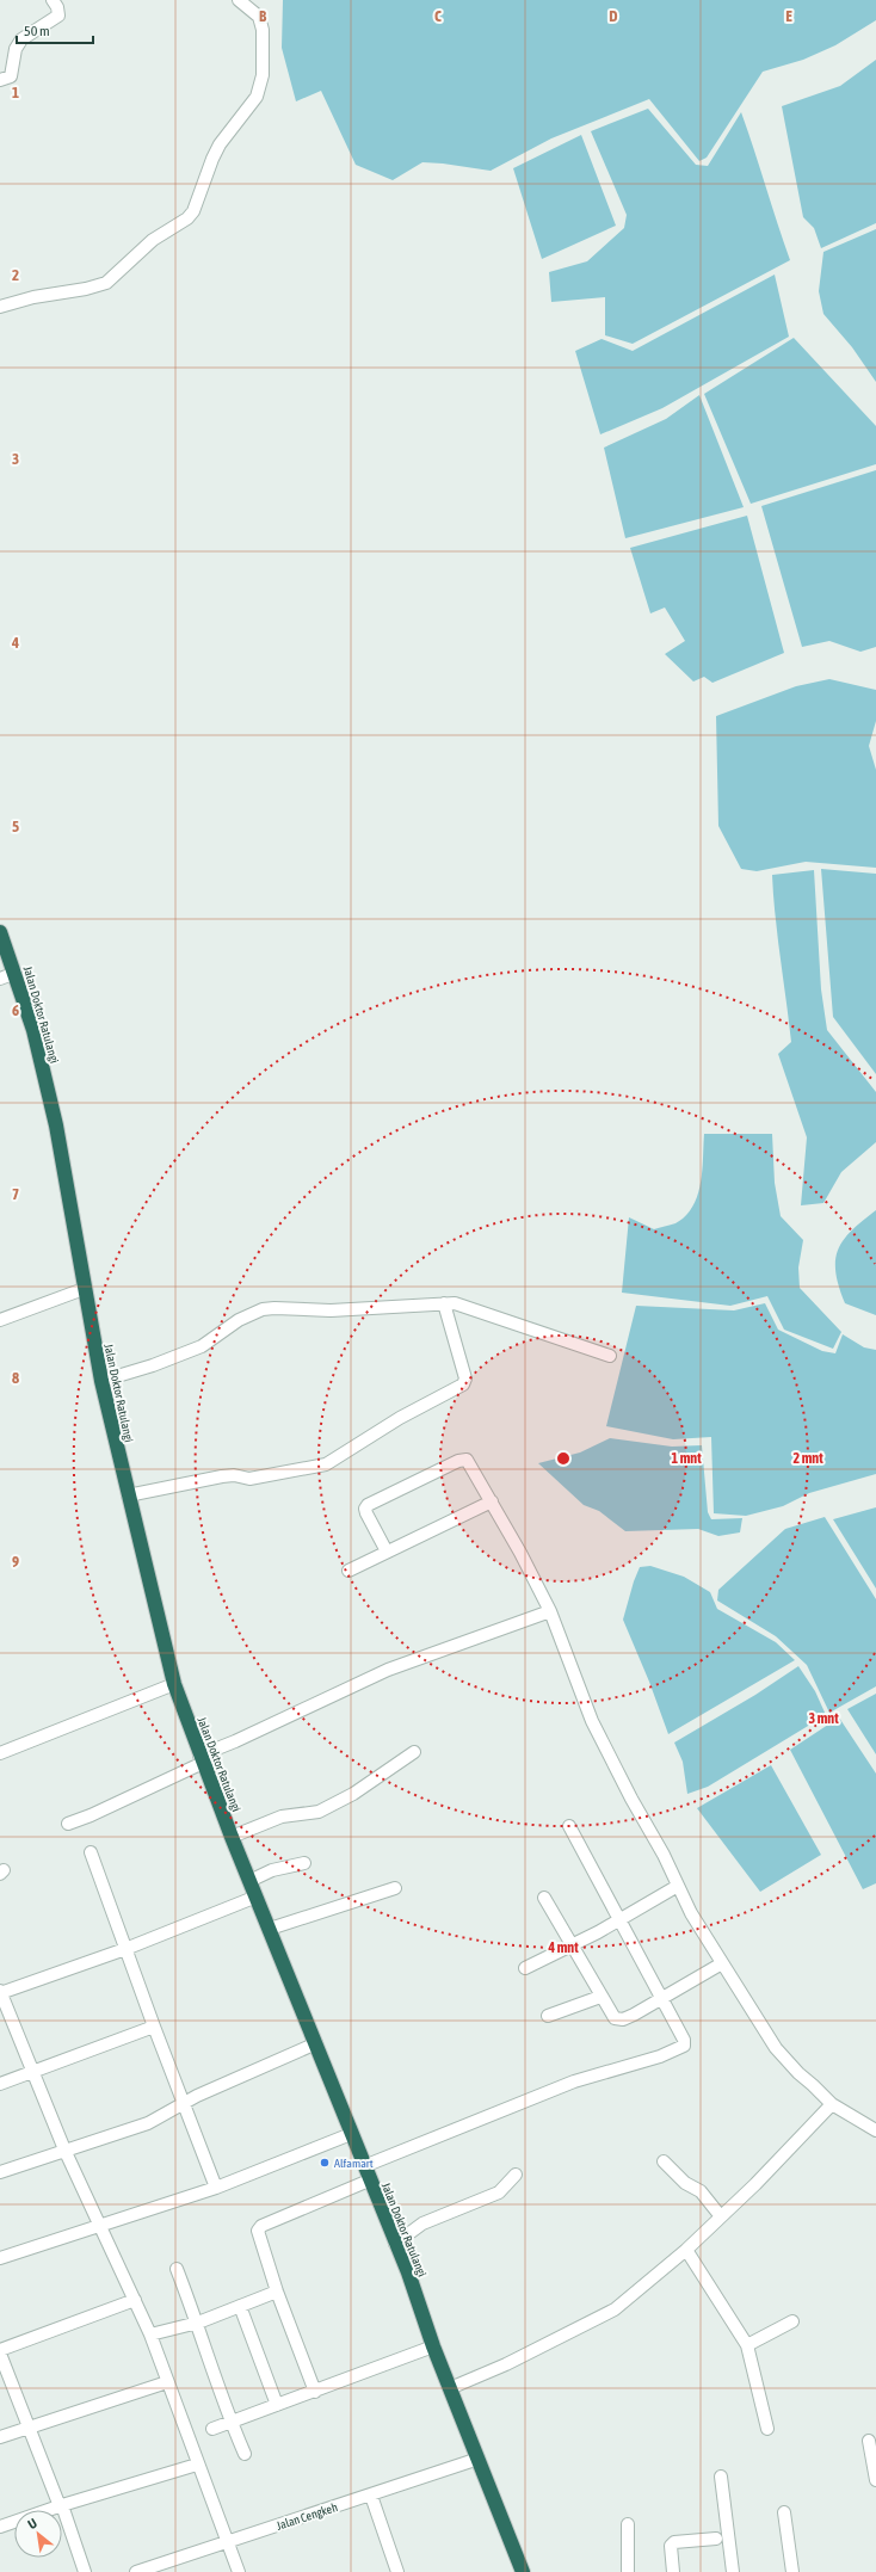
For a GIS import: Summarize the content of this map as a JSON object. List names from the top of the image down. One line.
{"streets":{"highway":["Jalan Doktor Ratulangi"],"street":["Jalan Cengkeh"]},"crossings":[["Jalan Doktor Ratulangi","Jalan Cengkeh"]],"places":["Alfamart"],"scale_bar":"50 m","north":"top left","grid":{"columns":["B","C","D","E"],"rows":["1","2","3","4","5","6","7","8","9"]},"rings":["1 mnt","2 mnt","3 mnt","4 mnt"]}
